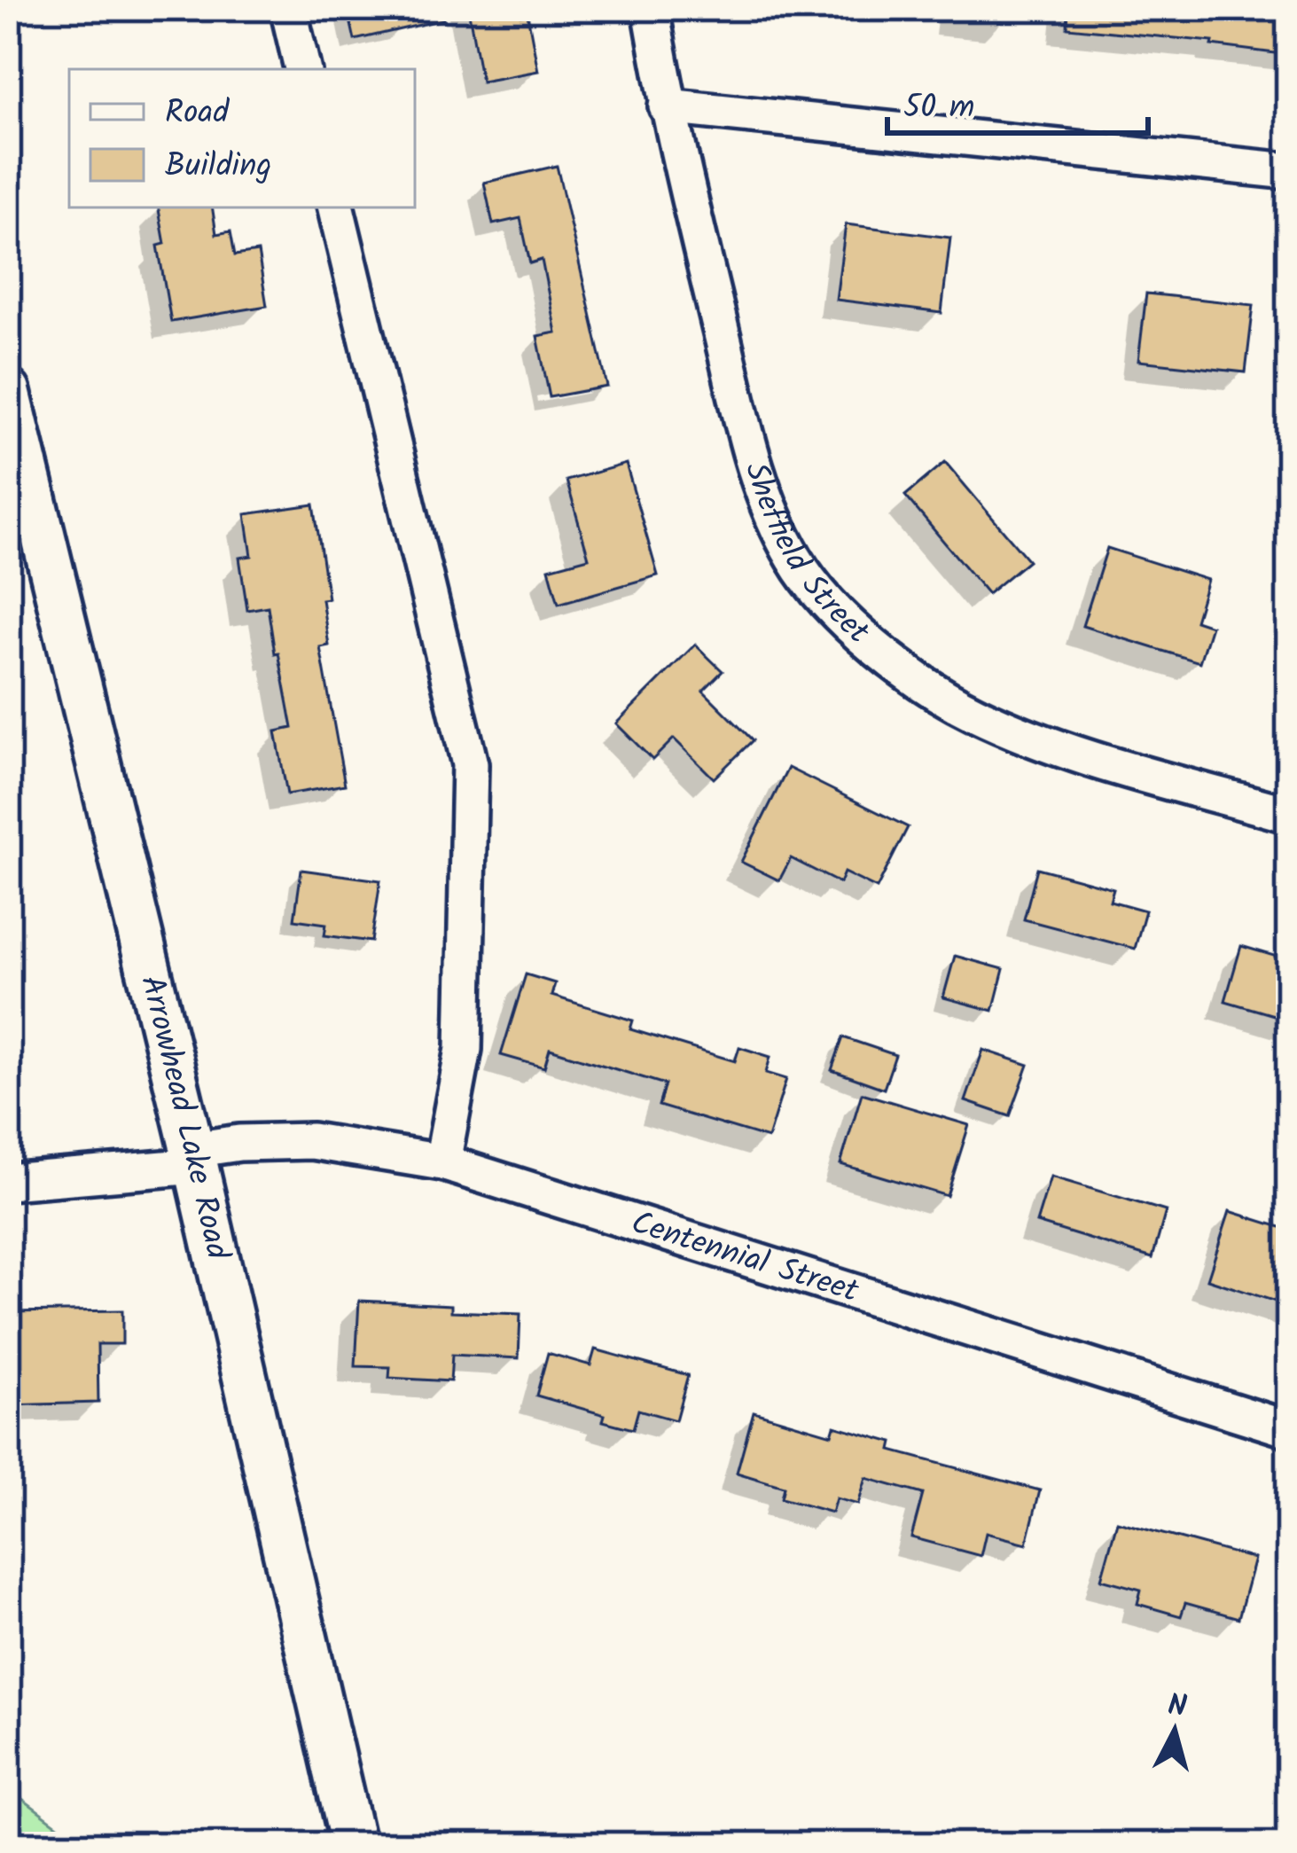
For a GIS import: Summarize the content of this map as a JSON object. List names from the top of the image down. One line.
{"streets":{"main road":["Arrowhead Lake Road"],"street":["Sheffield Street","Centennial Street"]},"crossings":[["Arrowhead Lake Road","Centennial Street"]],"legend":["Road","Building"],"scale_bar":"50 m","north":"top"}
